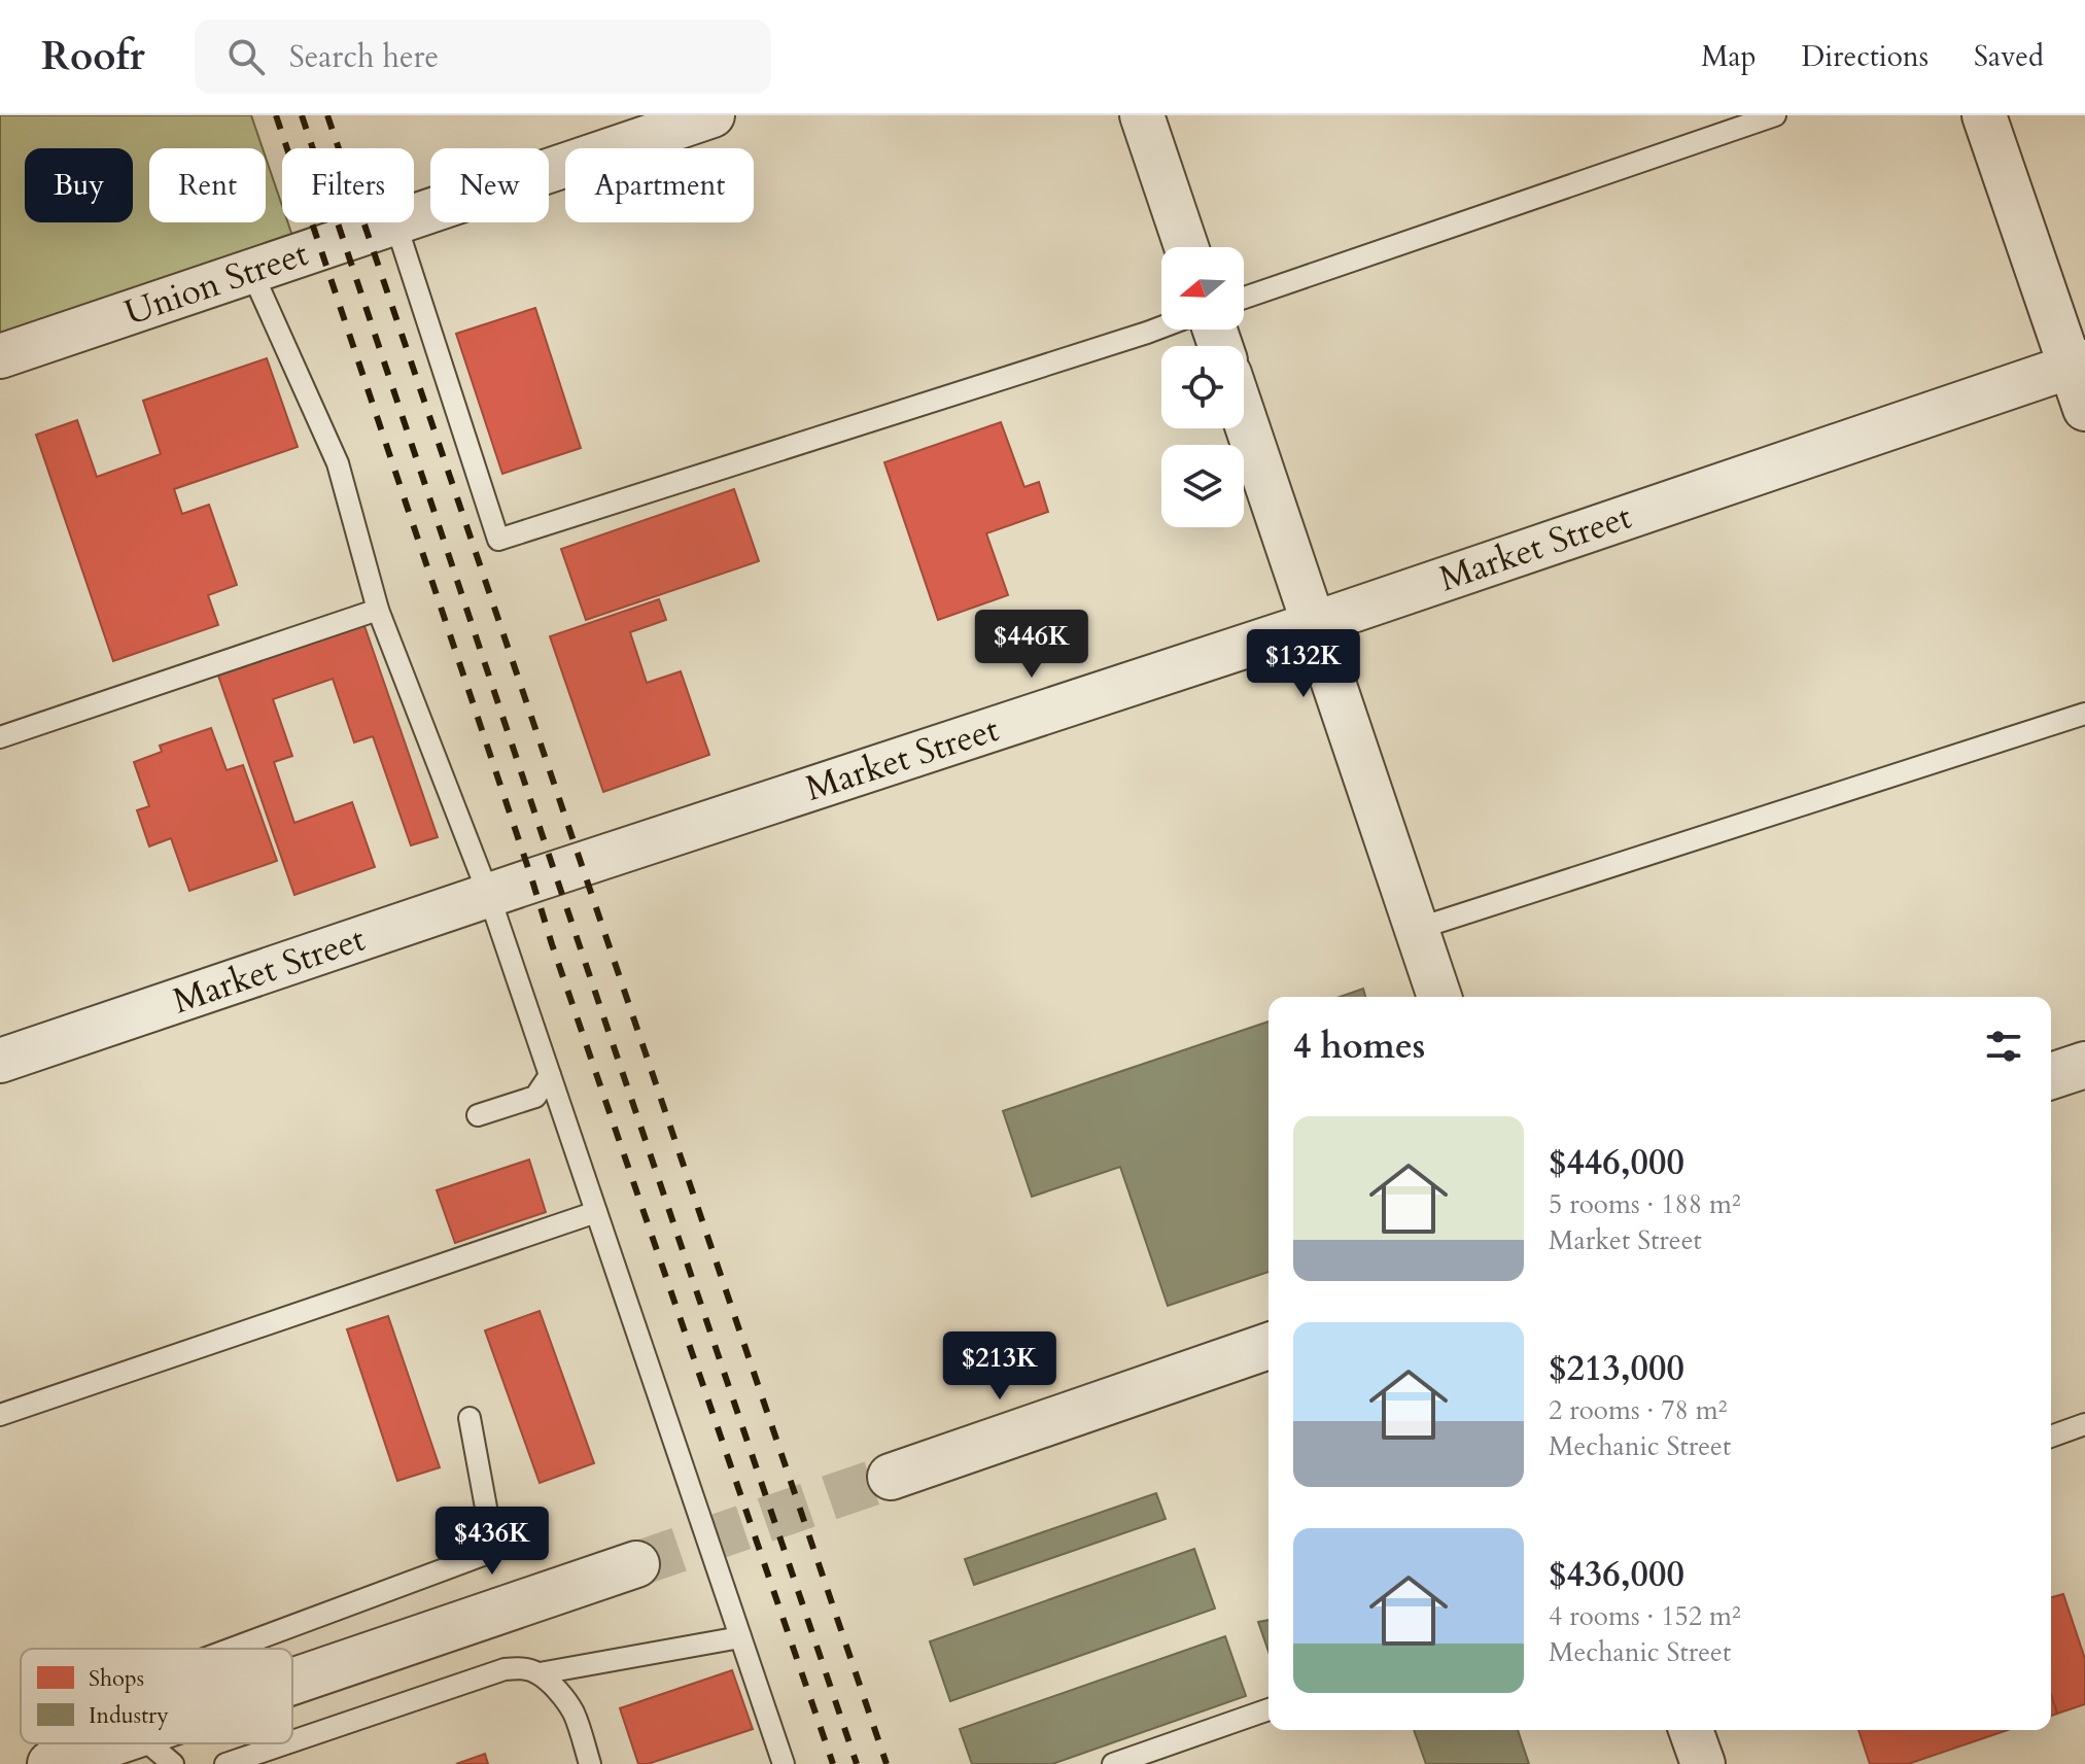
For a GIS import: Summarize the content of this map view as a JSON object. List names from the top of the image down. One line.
{"streets":{"street":["Union Street","Market Street"]},"legend":["Shops","Industry"],"north":"left","page":{"header":"Roofr","search":"Search here","nav":["Map","Directions","Saved"],"chip":["Buy","Rent","Filters","New","Apartment"],"price":["$446K","$132K","$213K","$436K"],"heading":"4 homes","list":[{"name":"$446,000","note":"5 rooms · 188 m² · Market Street"},{"name":"$213,000","note":"2 rooms · 78 m² · Mechanic Street"},{"name":"$436,000","note":"4 rooms · 152 m² · Mechanic Street"}]}}
